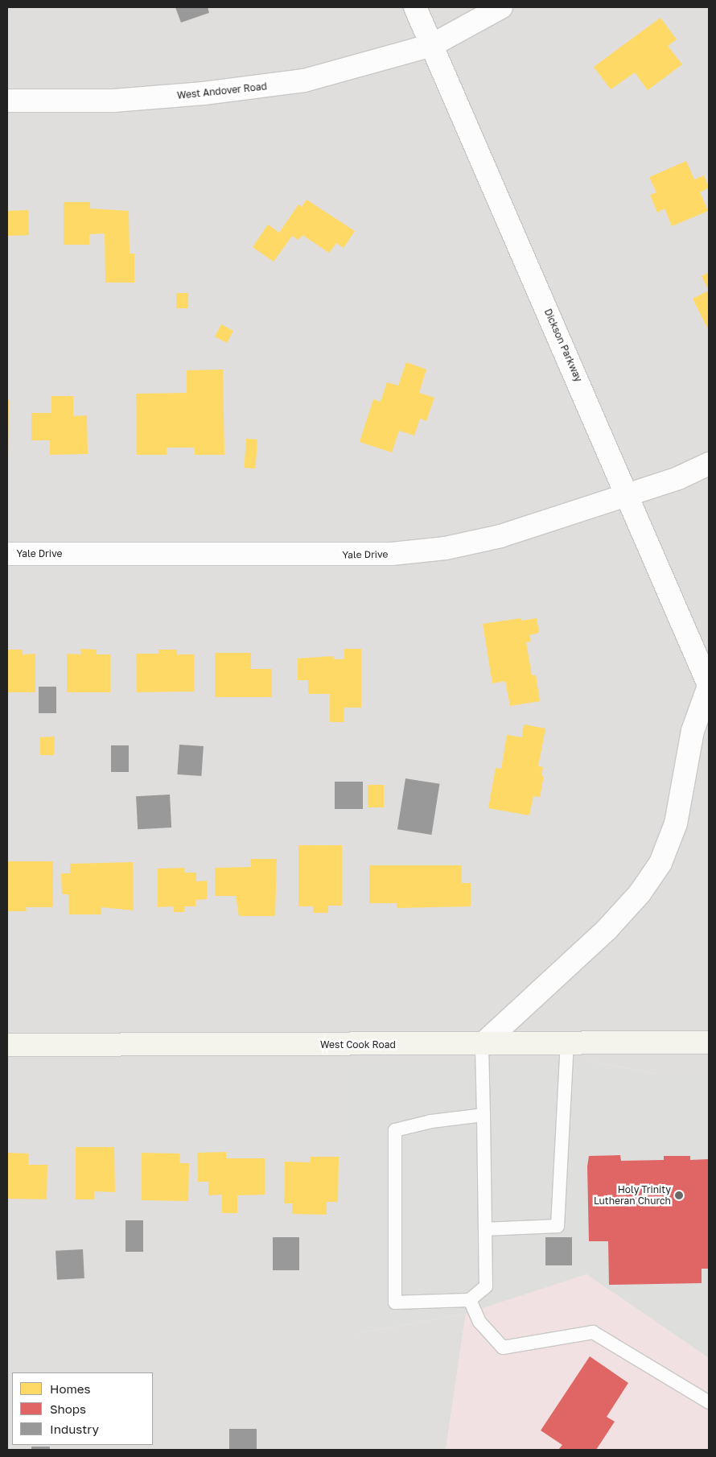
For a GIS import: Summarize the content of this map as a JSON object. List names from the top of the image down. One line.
{"streets":{"main road":["West Cook Road"],"street":["West Andover Road","Dickson Parkway","Yale Drive"]},"crossings":[["West Andover Road","Dickson Parkway"],["Dickson Parkway","Yale Drive"]],"places":["Holy Trinity Lutheran Church"],"legend":["Homes","Shops","Industry"]}
